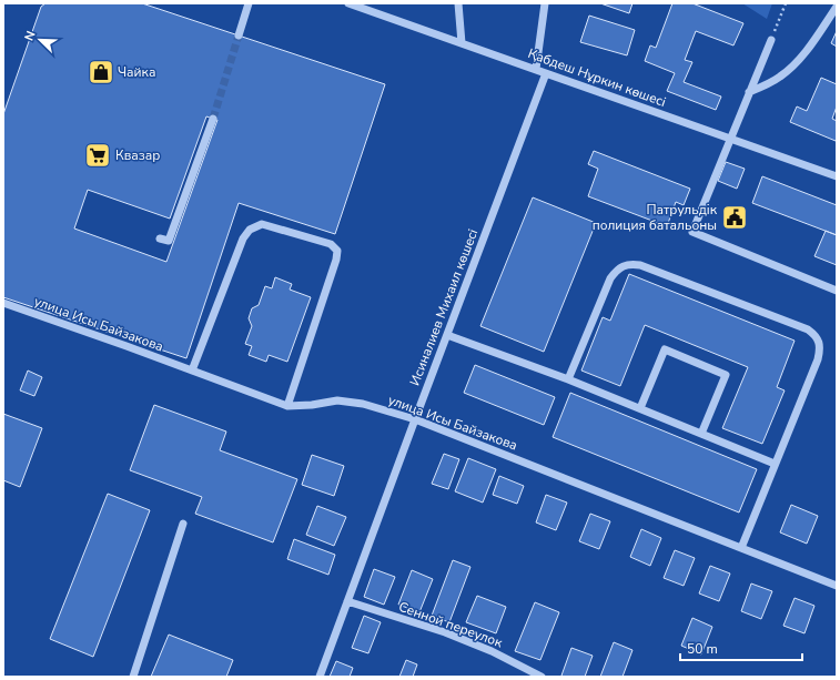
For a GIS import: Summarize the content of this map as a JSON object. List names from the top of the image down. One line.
{"streets":{"street":["Қабдеш Нұркин көшесі","Исиналиев Михаил көшесі","улица Исы Байзакова","Сенной переулок"]},"crossings":[["Қабдеш Нұркин көшесі","Исиналиев Михаил көшесі"],["Исиналиев Михаил көшесі","улица Исы Байзакова"],["Исиналиев Михаил көшесі","Сенной переулок"]],"places":{"shop":["Чайка"],"supermarket":["Квазар"],"public building":["Патрульдік полиция батальоны"]},"scale_bar":"50 m","north":"top left"}
